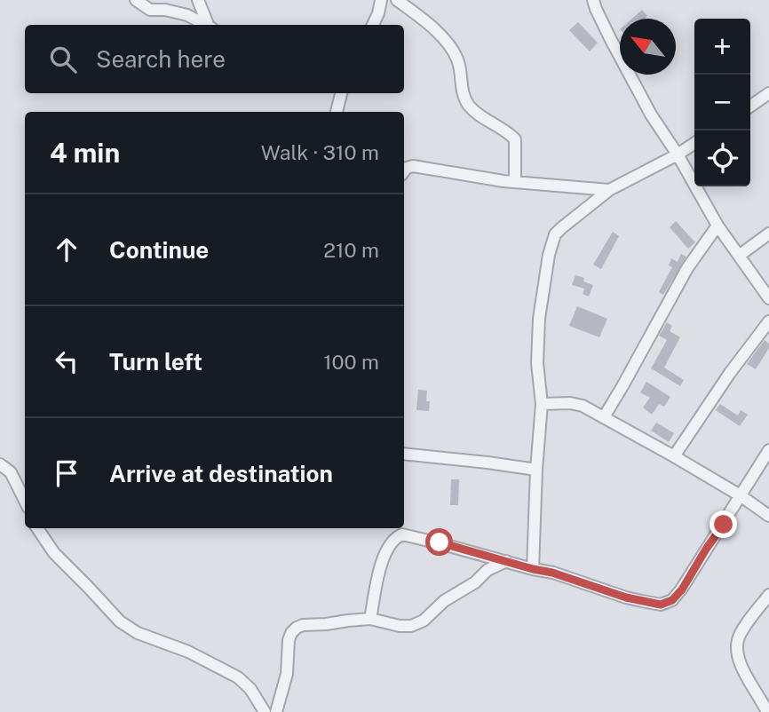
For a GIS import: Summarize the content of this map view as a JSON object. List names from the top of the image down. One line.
{"north":"top left","page":{"map_buttons":["+","−"],"search":"Search here","heading":["4 min","Walk · 310 m"],"list":[["Continue","210 m"],["Turn left","100 m"],"Arrive at destination"]}}
